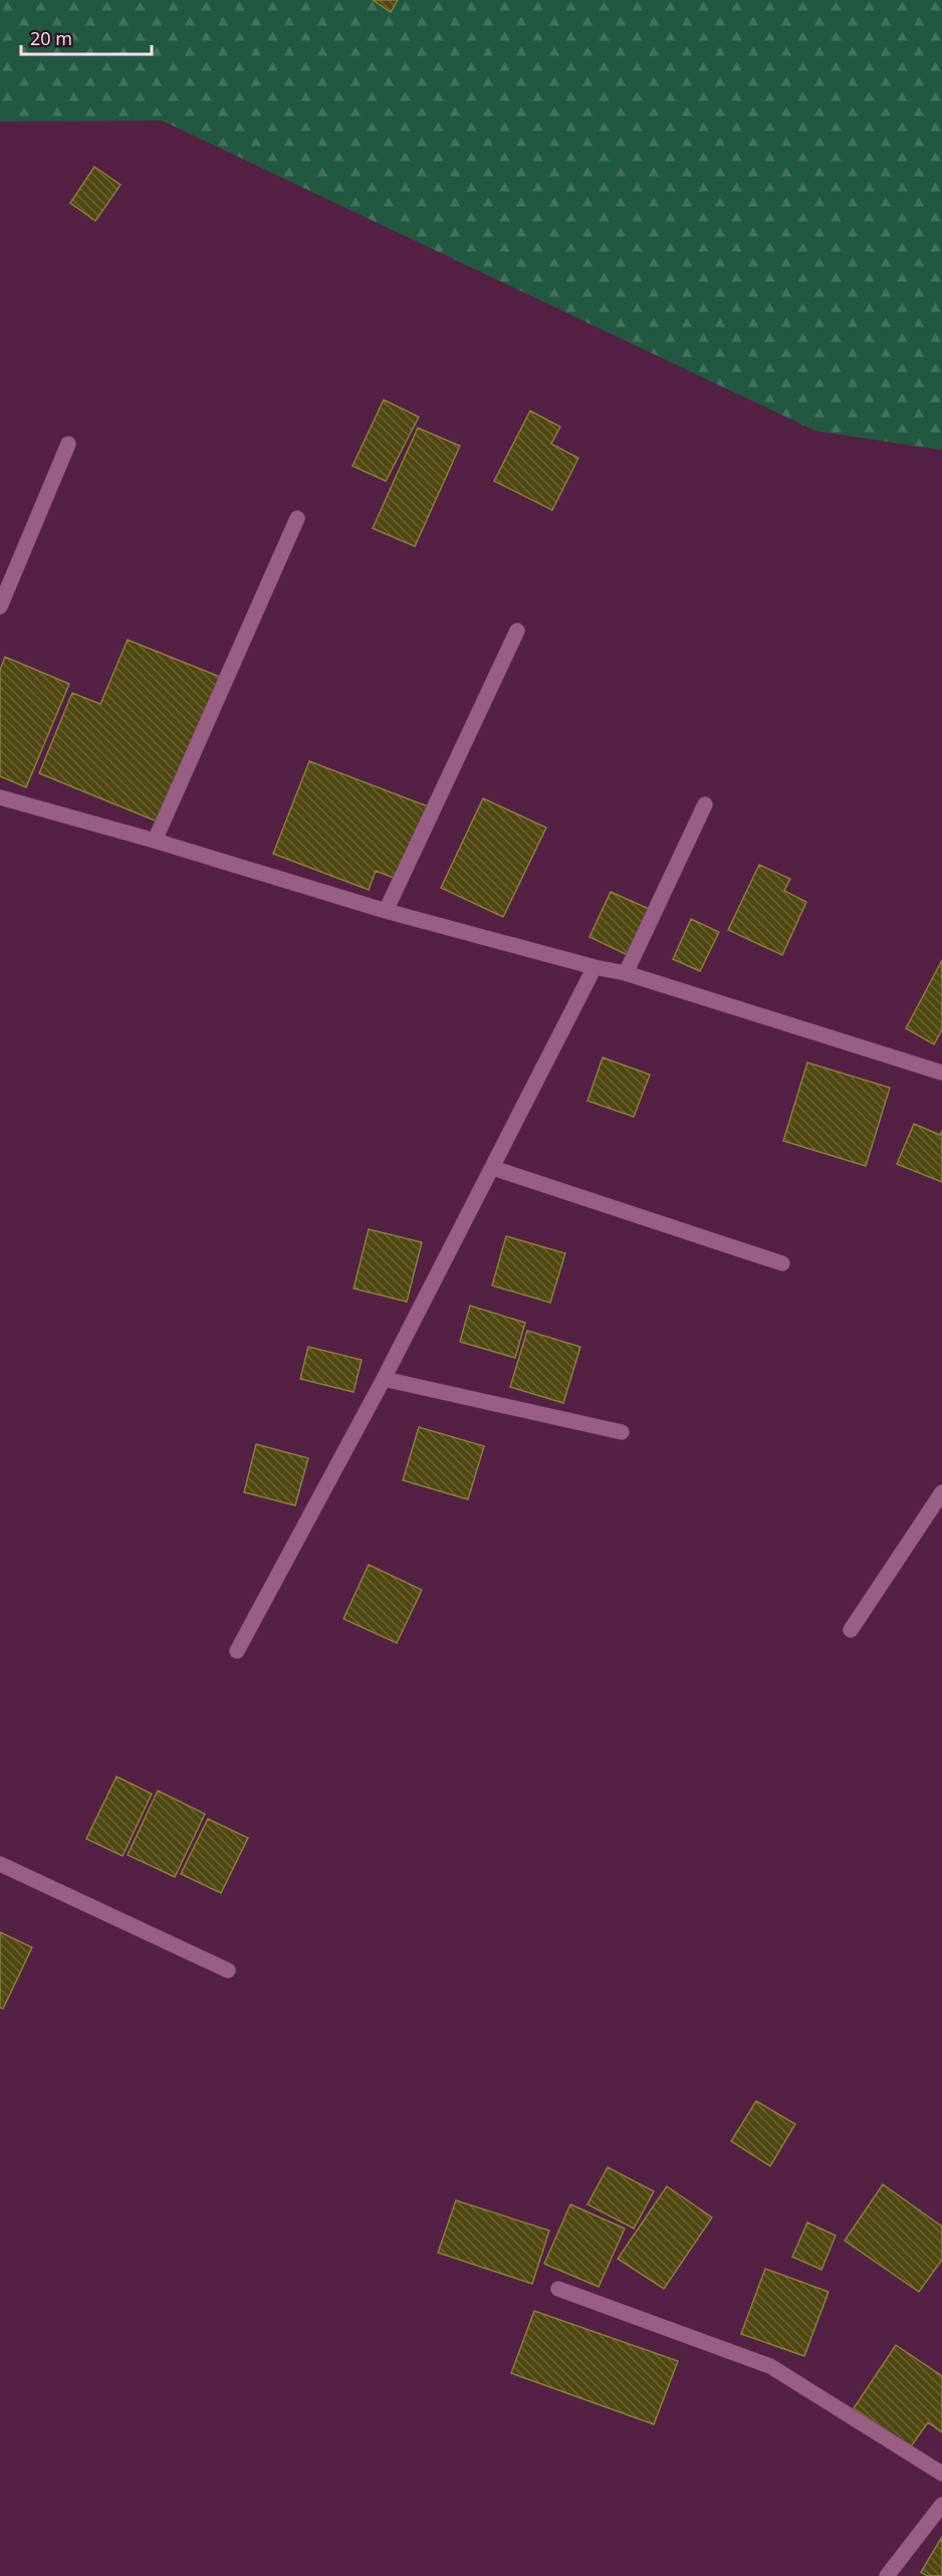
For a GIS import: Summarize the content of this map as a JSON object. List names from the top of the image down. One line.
{"scale_bar":"20 m"}
